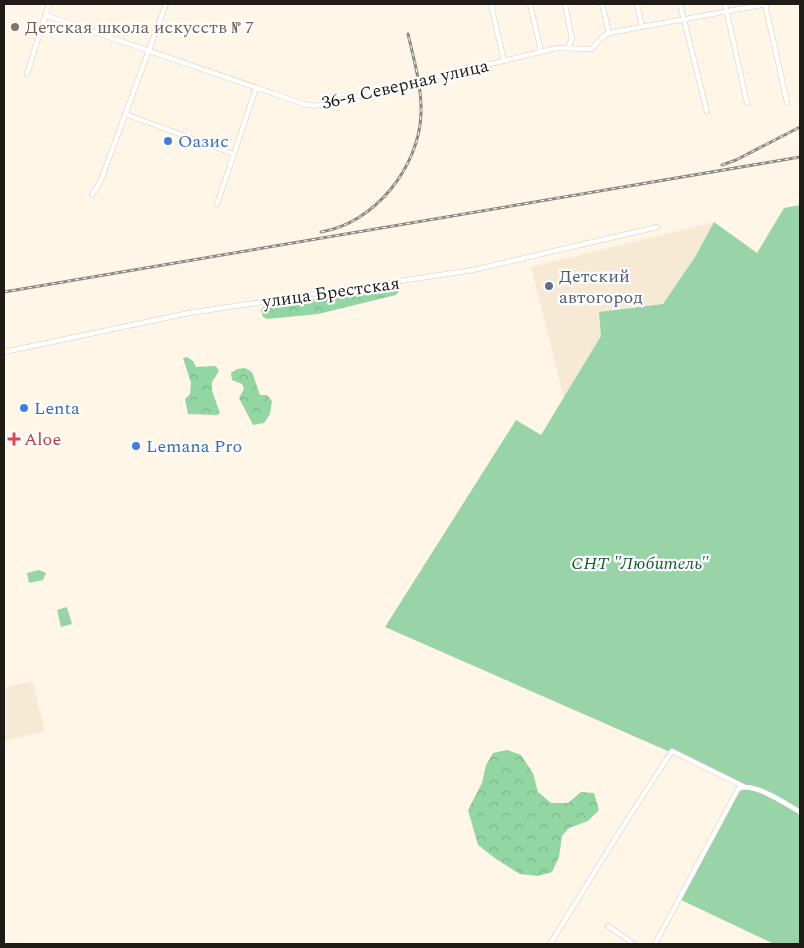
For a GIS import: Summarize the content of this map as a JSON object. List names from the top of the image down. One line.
{"streets":{"street":["36-я Северная улица","улица Брестская"]},"parks":["СНТ \"Любитель\""],"places":{"other":["Детская школа искусств № 7","Оазис","Детский автогород","Lenta","Lemana Pro"],"health":["Aloe"]}}
